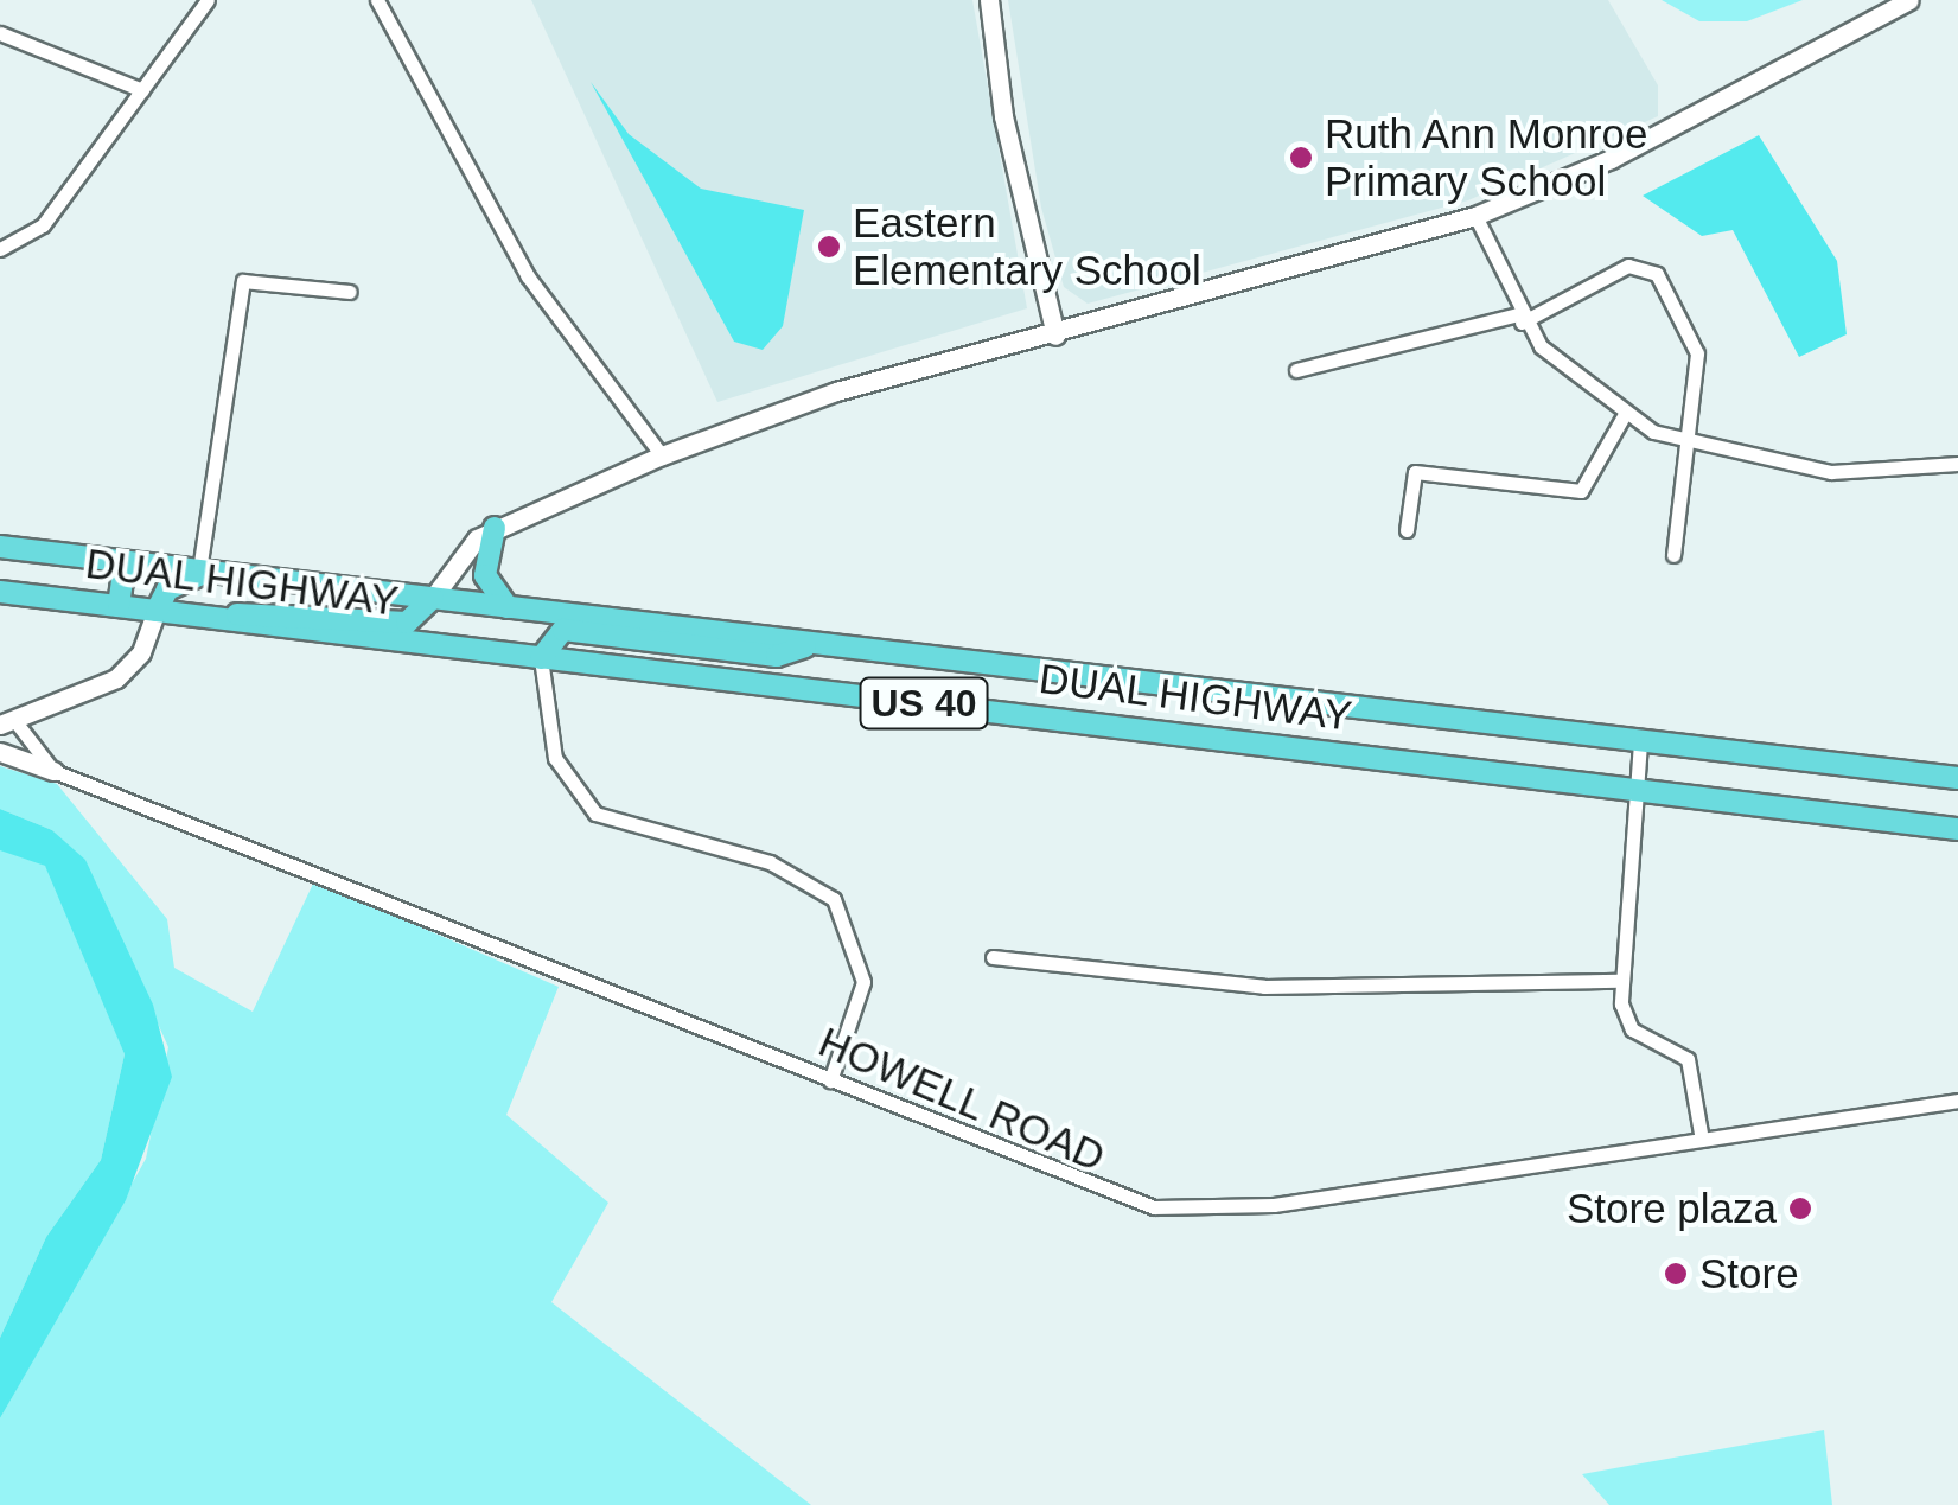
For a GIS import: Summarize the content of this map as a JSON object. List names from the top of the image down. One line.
{"streets":{"main road":["DUAL HIGHWAY","US 40"],"street":["HOWELL ROAD"]},"places":["Ruth Ann Monroe Primary School","Eastern Elementary School","Store plaza","Store"]}
